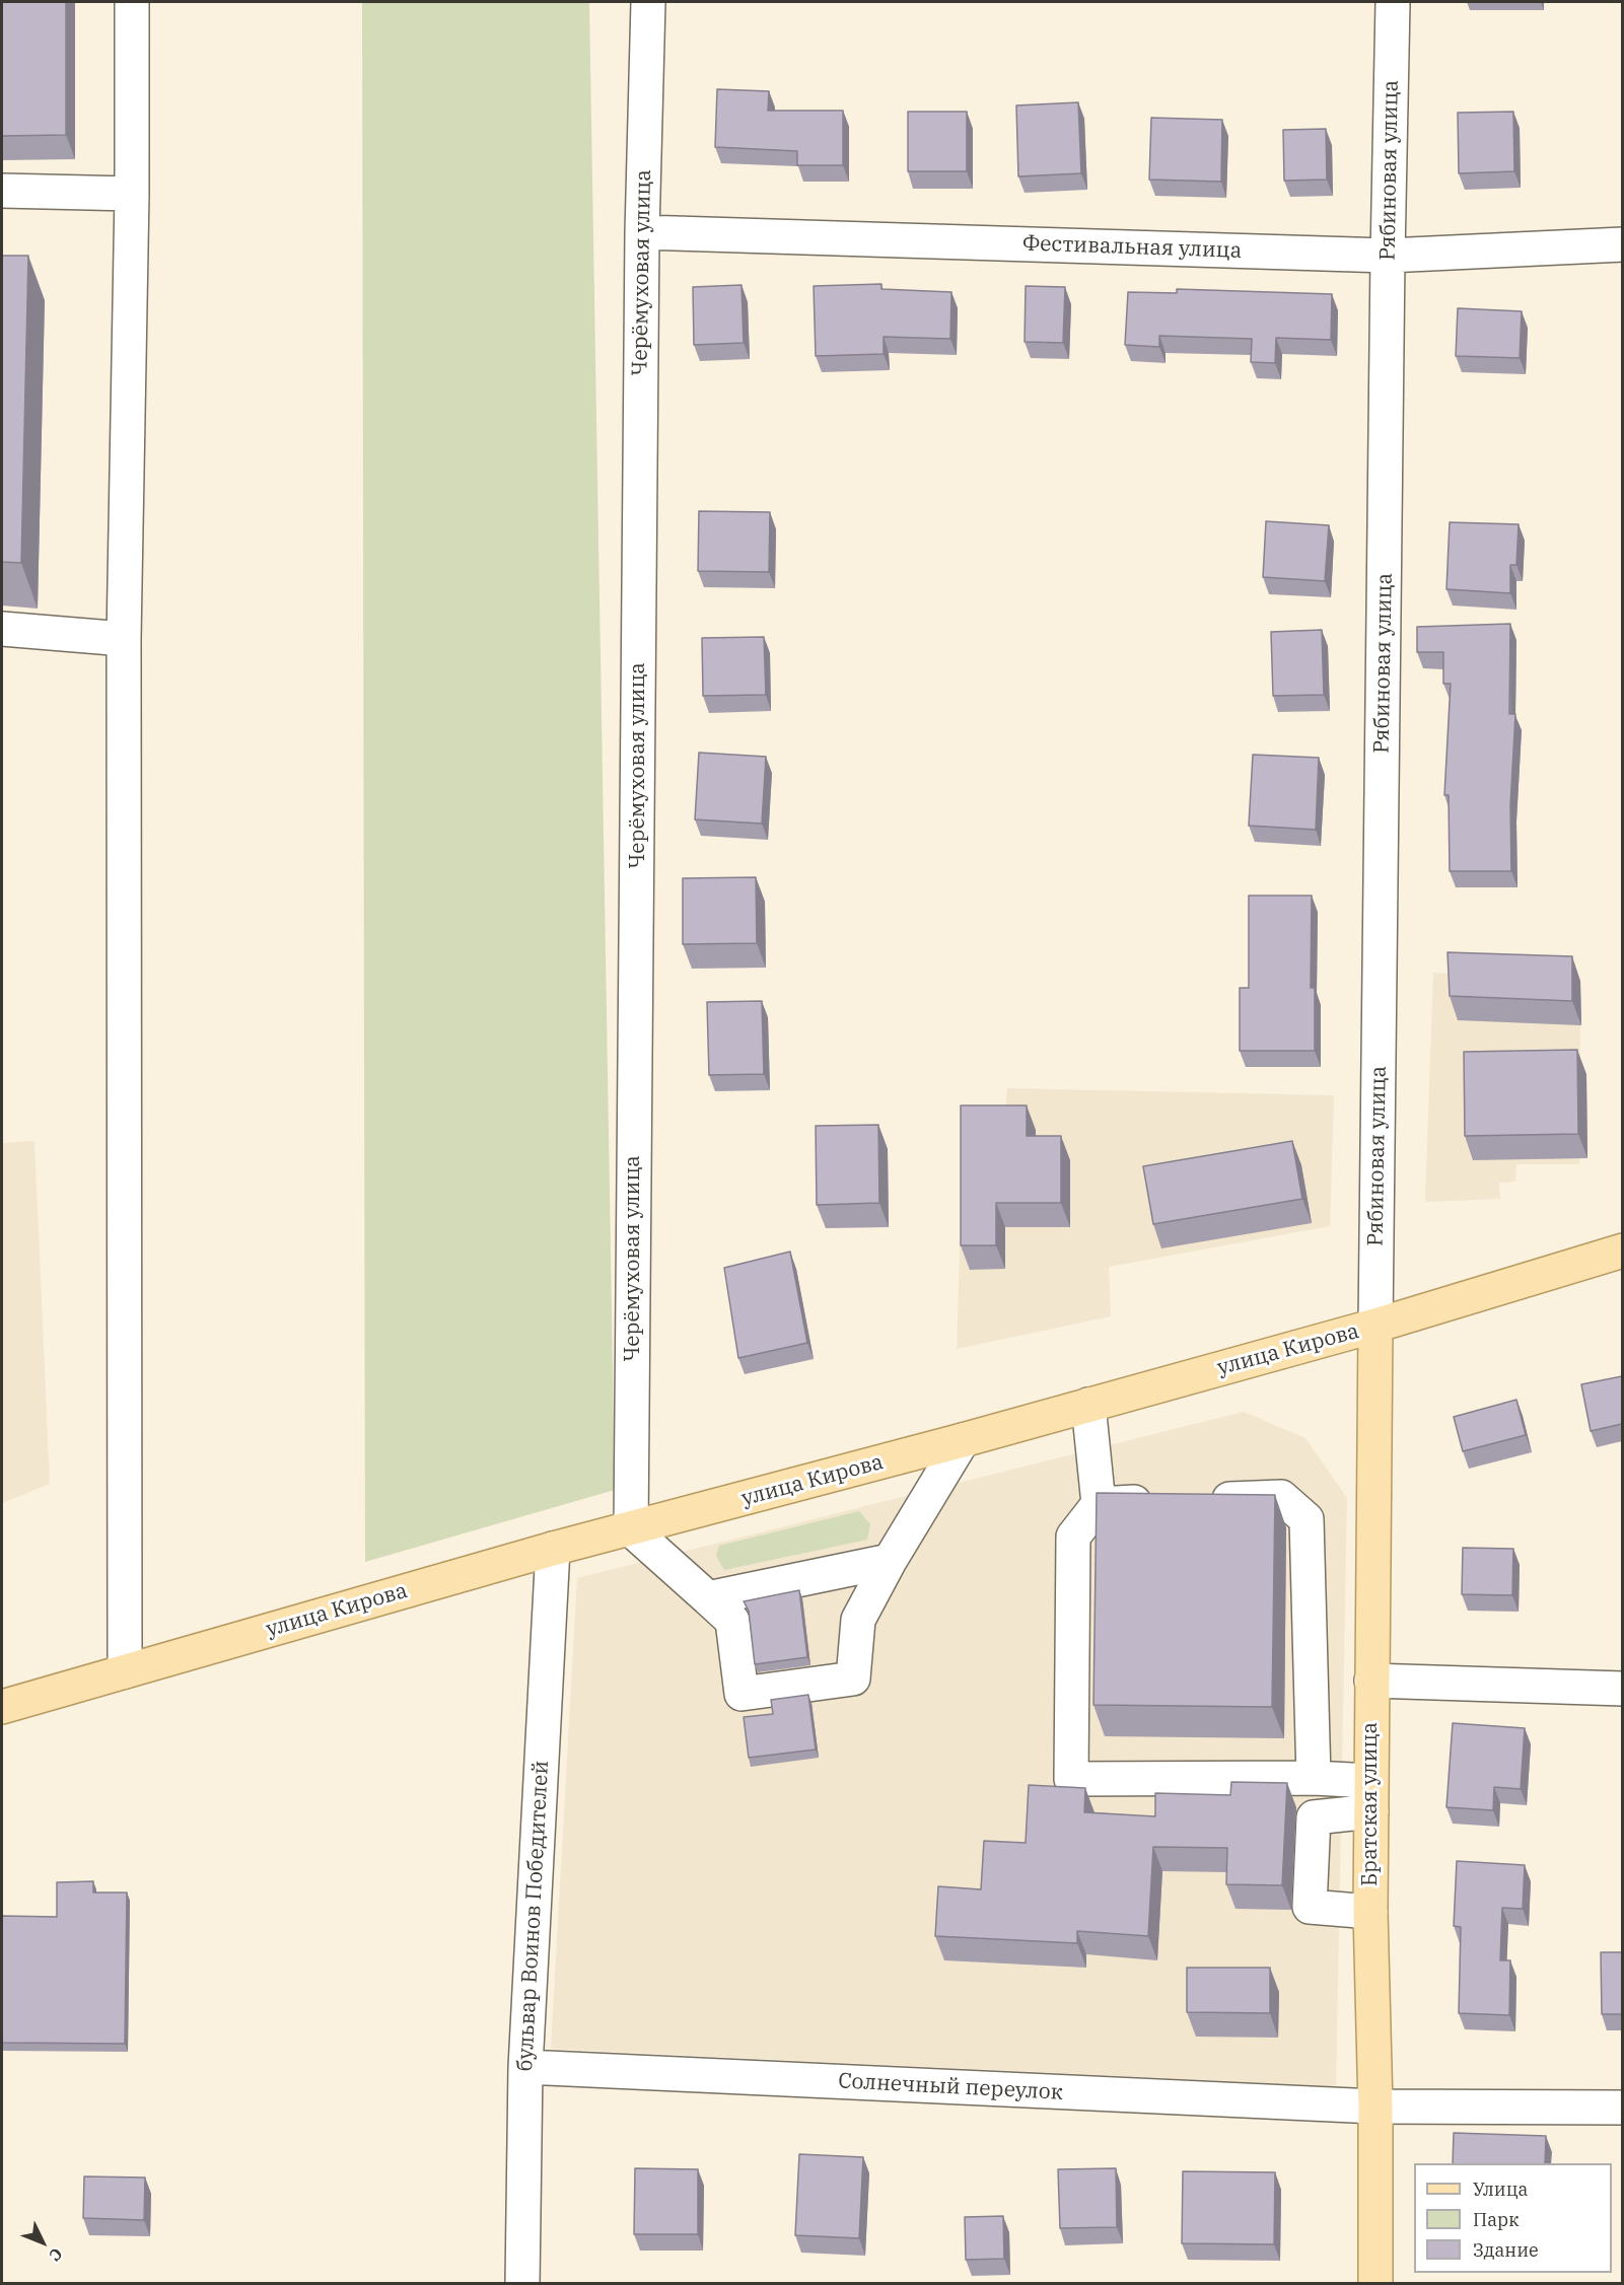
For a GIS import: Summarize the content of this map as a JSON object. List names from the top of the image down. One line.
{"streets":{"main road":["улица Кирова","Братская улица"],"street":["Рябиновая улица","Фестивальная улица","Черёмуховая улица","бульвар Воинов Победителей","Солнечный переулок"]},"crossings":[["Рябиновая улица","Фестивальная улица"],["Рябиновая улица","улица Кирова"],["Рябиновая улица","Братская улица"],["Фестивальная улица","Черёмуховая улица"],["Черёмуховая улица","улица Кирова"],["улица Кирова","Братская улица"],["улица Кирова","бульвар Воинов Победителей"],["Братская улица","Солнечный переулок"],["бульвар Воинов Победителей","Солнечный переулок"]],"legend":["Улица","Парк","Здание"],"north":"bottom right"}
